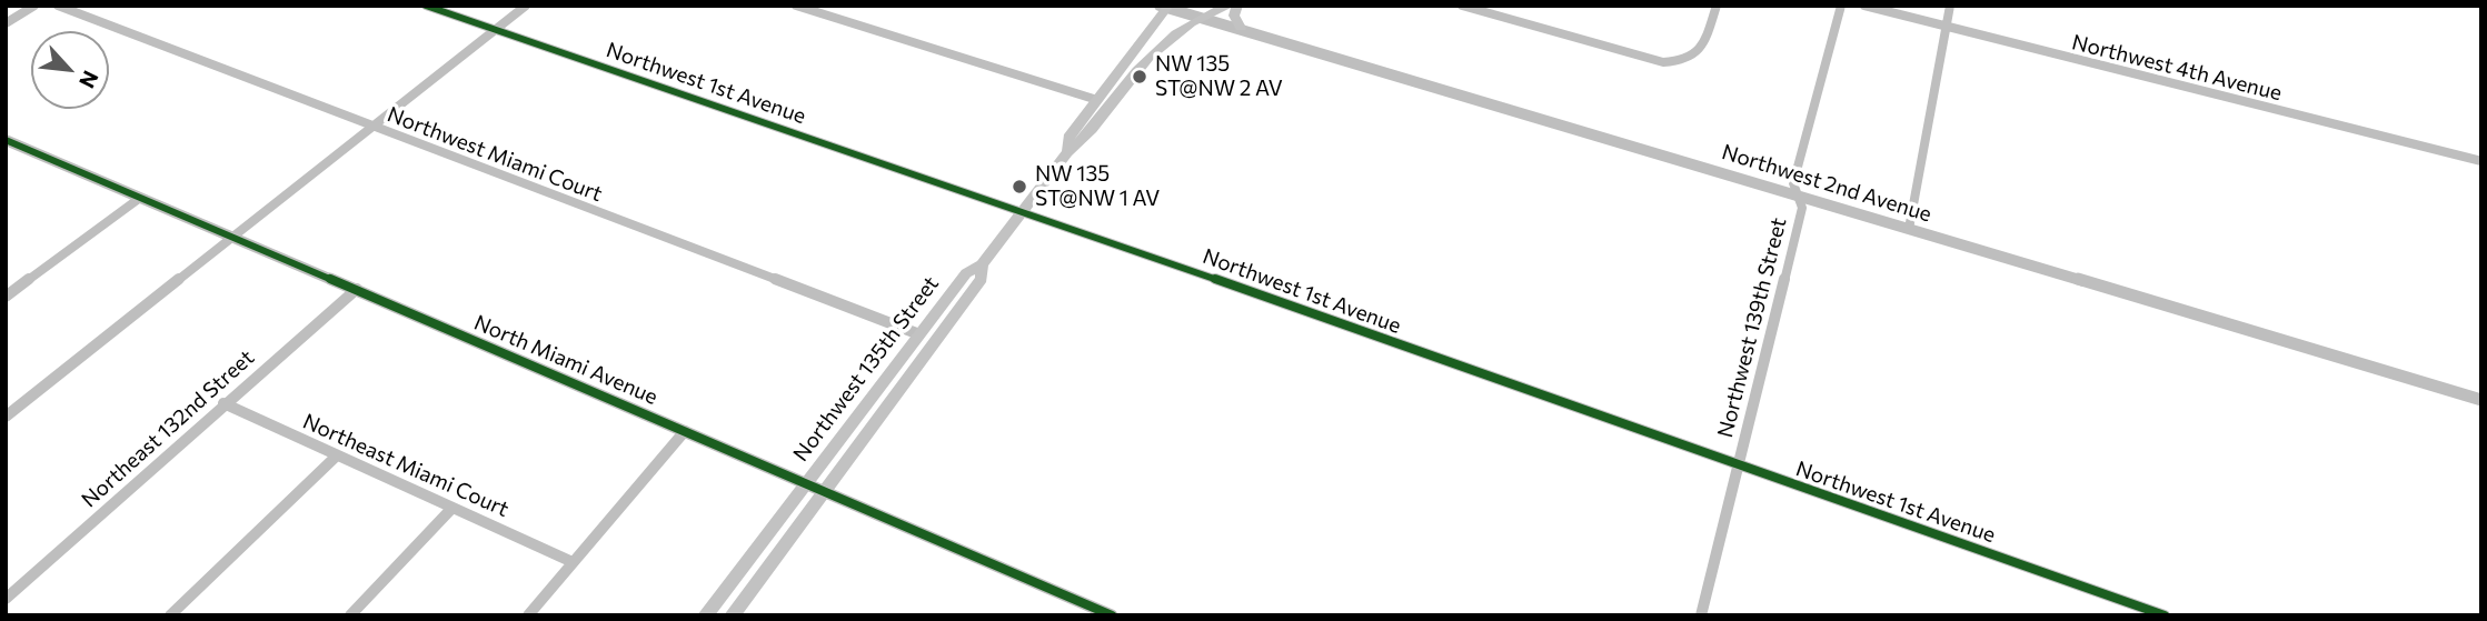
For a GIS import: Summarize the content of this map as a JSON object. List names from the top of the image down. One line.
{"streets":{"main road":["Northwest 135th Street"],"street":["Northwest 4th Avenue","Northwest 1st Avenue","Northwest Miami Court","Northwest 2nd Avenue","Northwest 139th Street","North Miami Avenue","Northeast 132nd Street","Northeast Miami Court"]},"crossings":[["Northwest 1st Avenue","Northwest 139th Street"],["Northwest 1st Avenue","Northwest 135th Street"],["Northwest Miami Court","Northwest 135th Street"],["Northwest 2nd Avenue","Northwest 139th Street"],["Northwest 2nd Avenue","Northwest 135th Street"],["North Miami Avenue","Northwest 135th Street"],["North Miami Avenue","Northeast 132nd Street"],["Northeast 132nd Street","Northeast Miami Court"]],"places":["NW 135 ST@NW 2 AV","NW 135 ST@NW 1 AV"],"north":"bottom right"}
